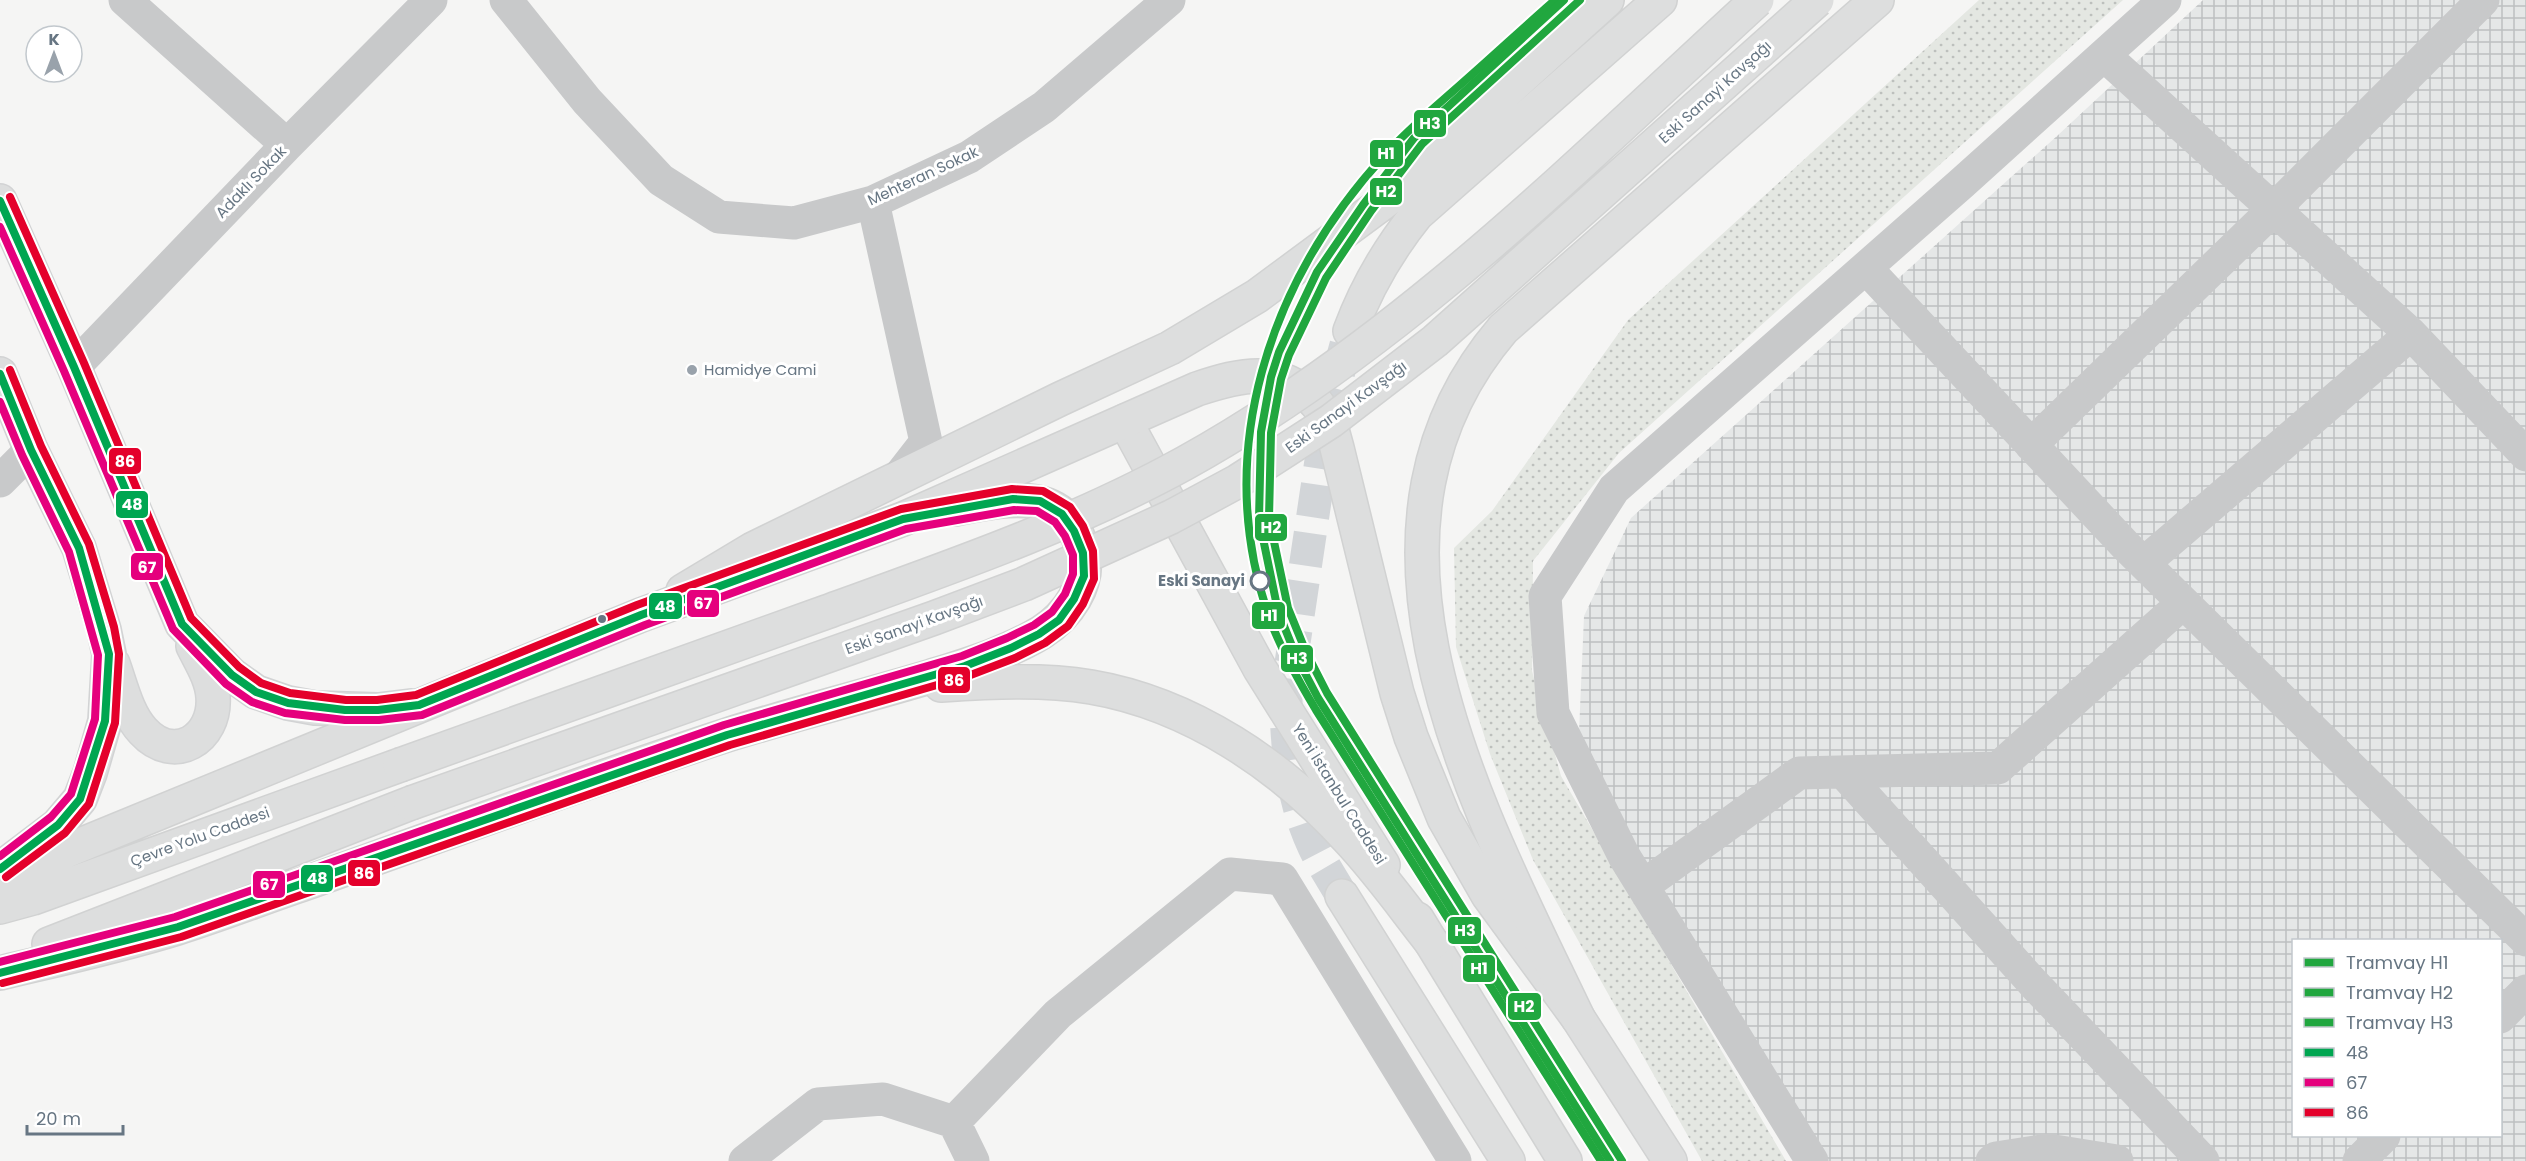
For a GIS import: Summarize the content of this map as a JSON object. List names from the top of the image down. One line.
{"streets":{"main road":["Eski Sanayi Kavşağı","Yeni İstanbul Caddesi","Çevre Yolu Caddesi"],"street":["Mehteran Sokak","Adaklı Sokak"]},"places":["Hamidye Cami","Eski Sanayi"],"lines":["tram line H1","tram line H2","tram line H3","transit line 86","transit line 48","transit line 67"],"legend":["Tramvay H1","Tramvay H2","Tramvay H3","48","67","86"],"scale_bar":"20 m","north":"top"}
